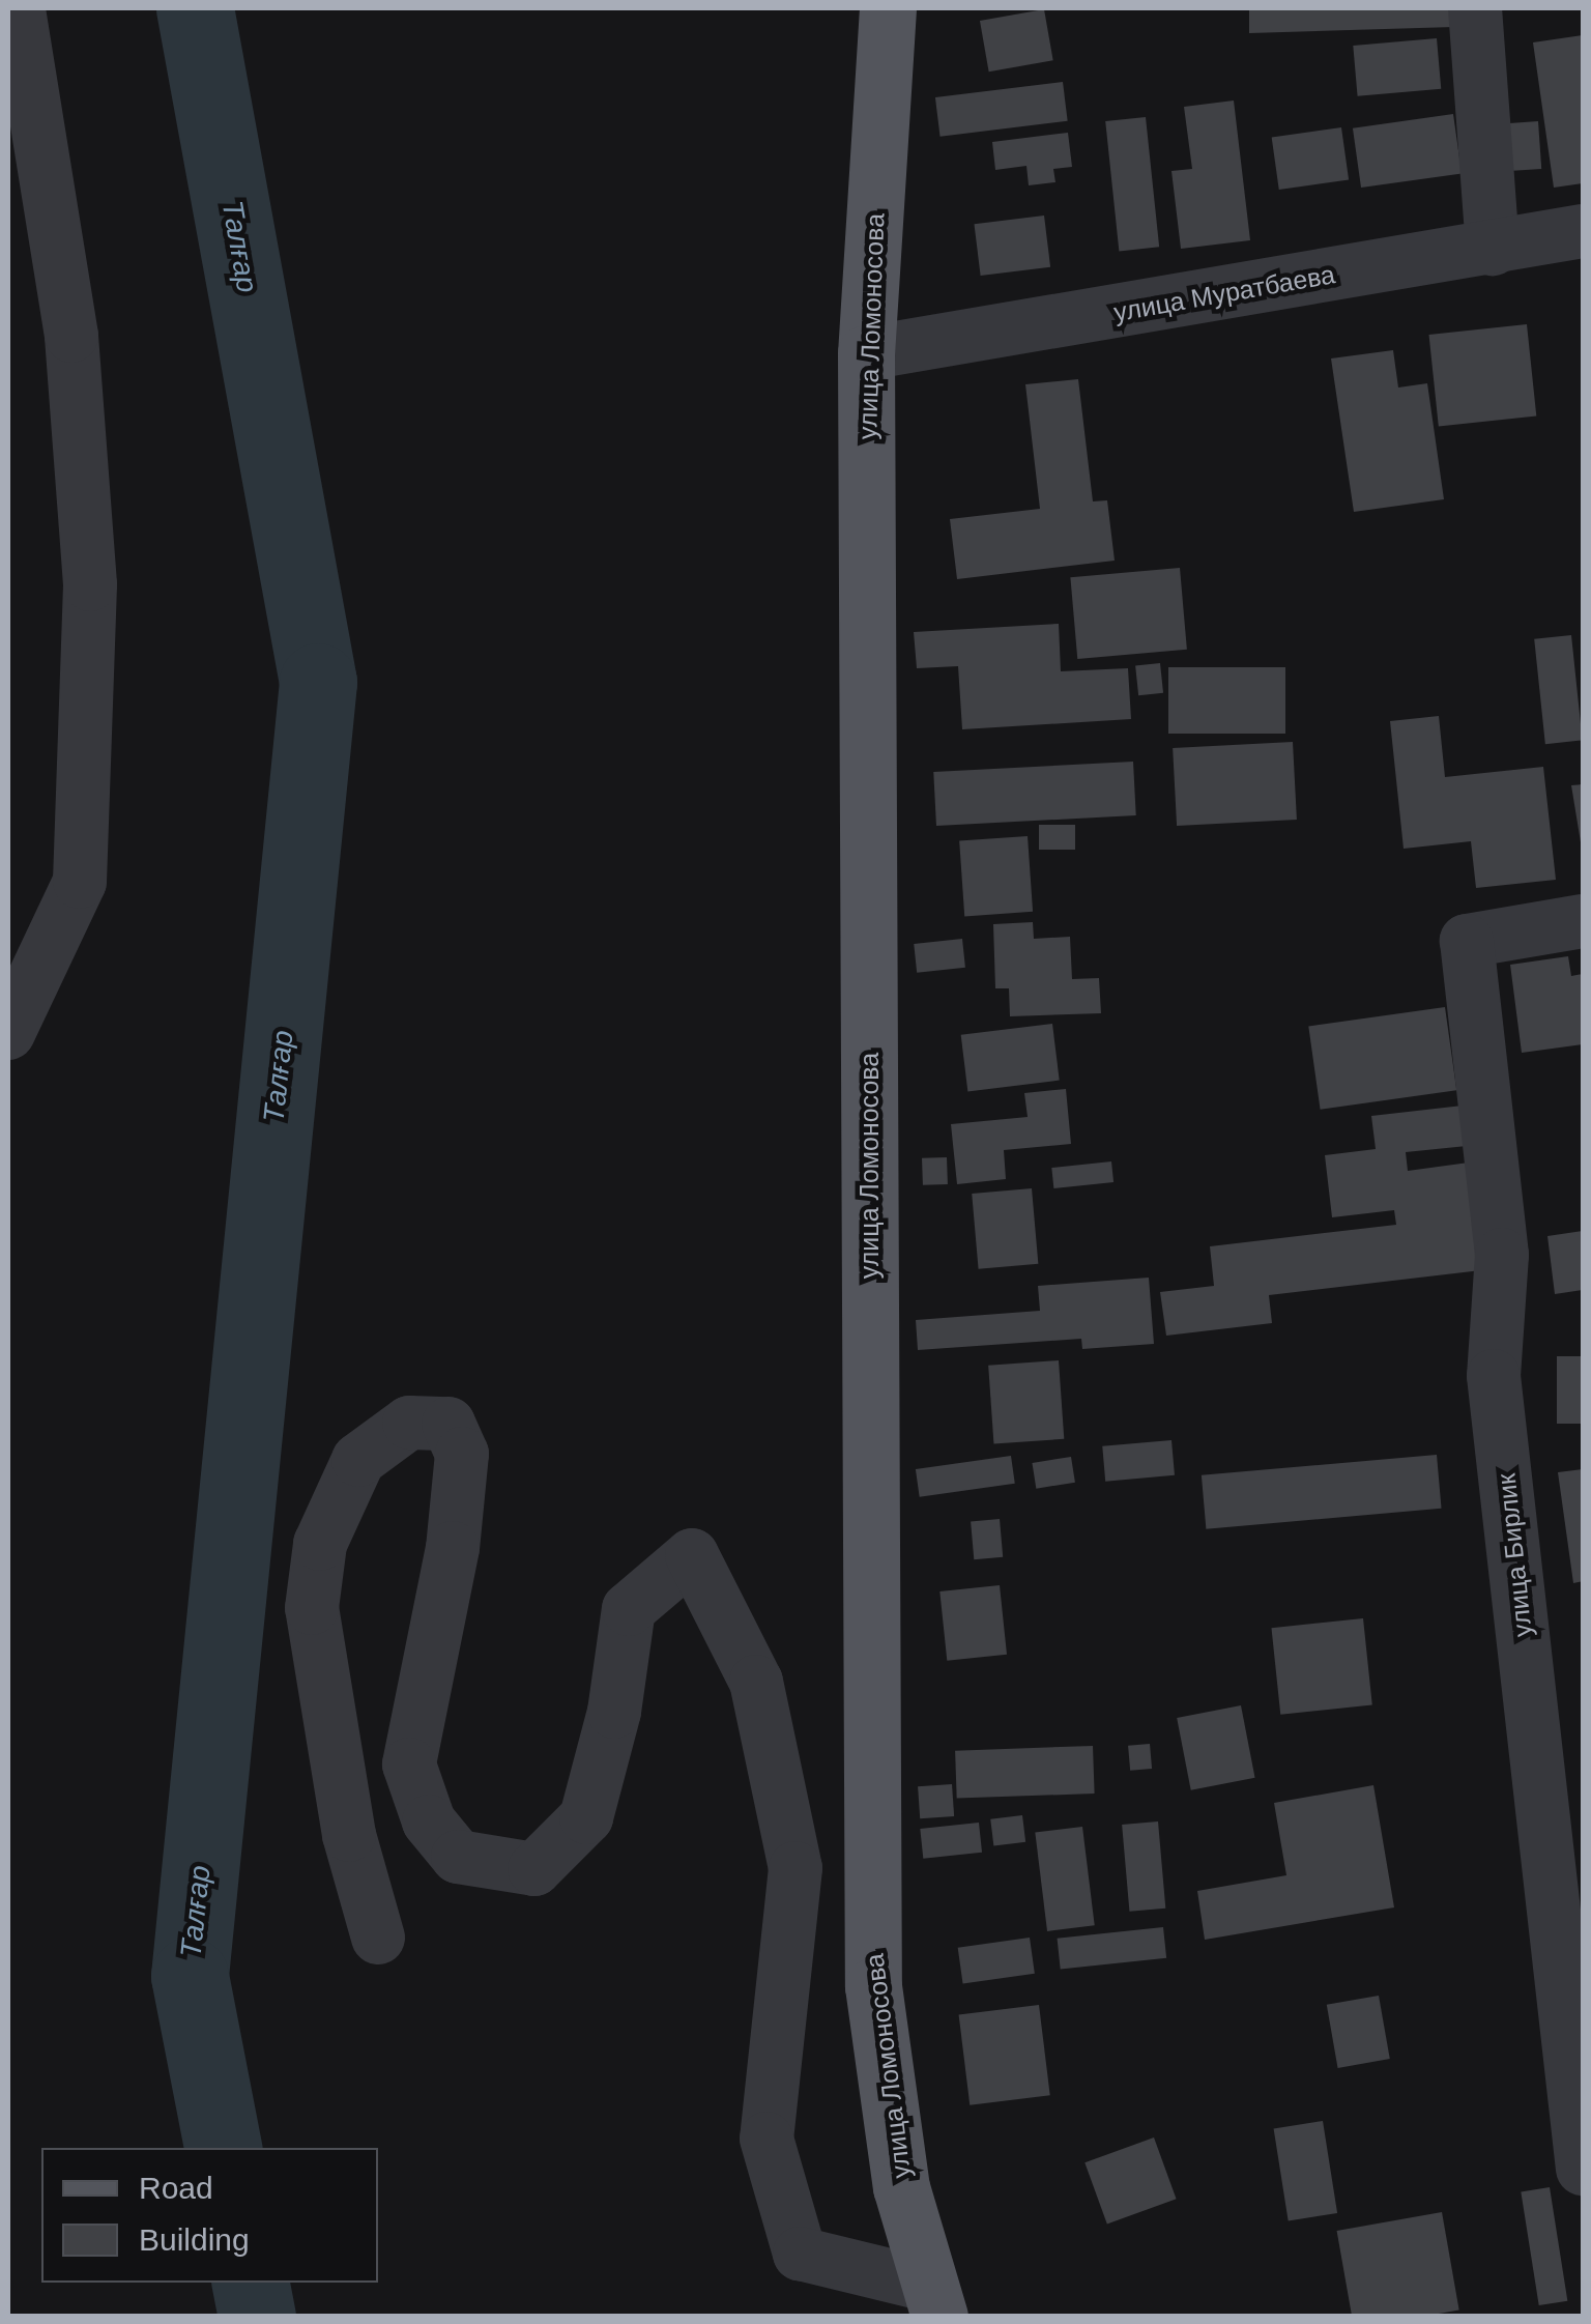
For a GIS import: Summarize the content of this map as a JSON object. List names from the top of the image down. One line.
{"streets":{"main road":["улица Ломоносова"],"street":["улица Муратбаева","улица Бирлик"]},"crossings":[["улица Муратбаева","улица Ломоносова"]],"water":["Талғар"],"legend":["Road","Building"]}
